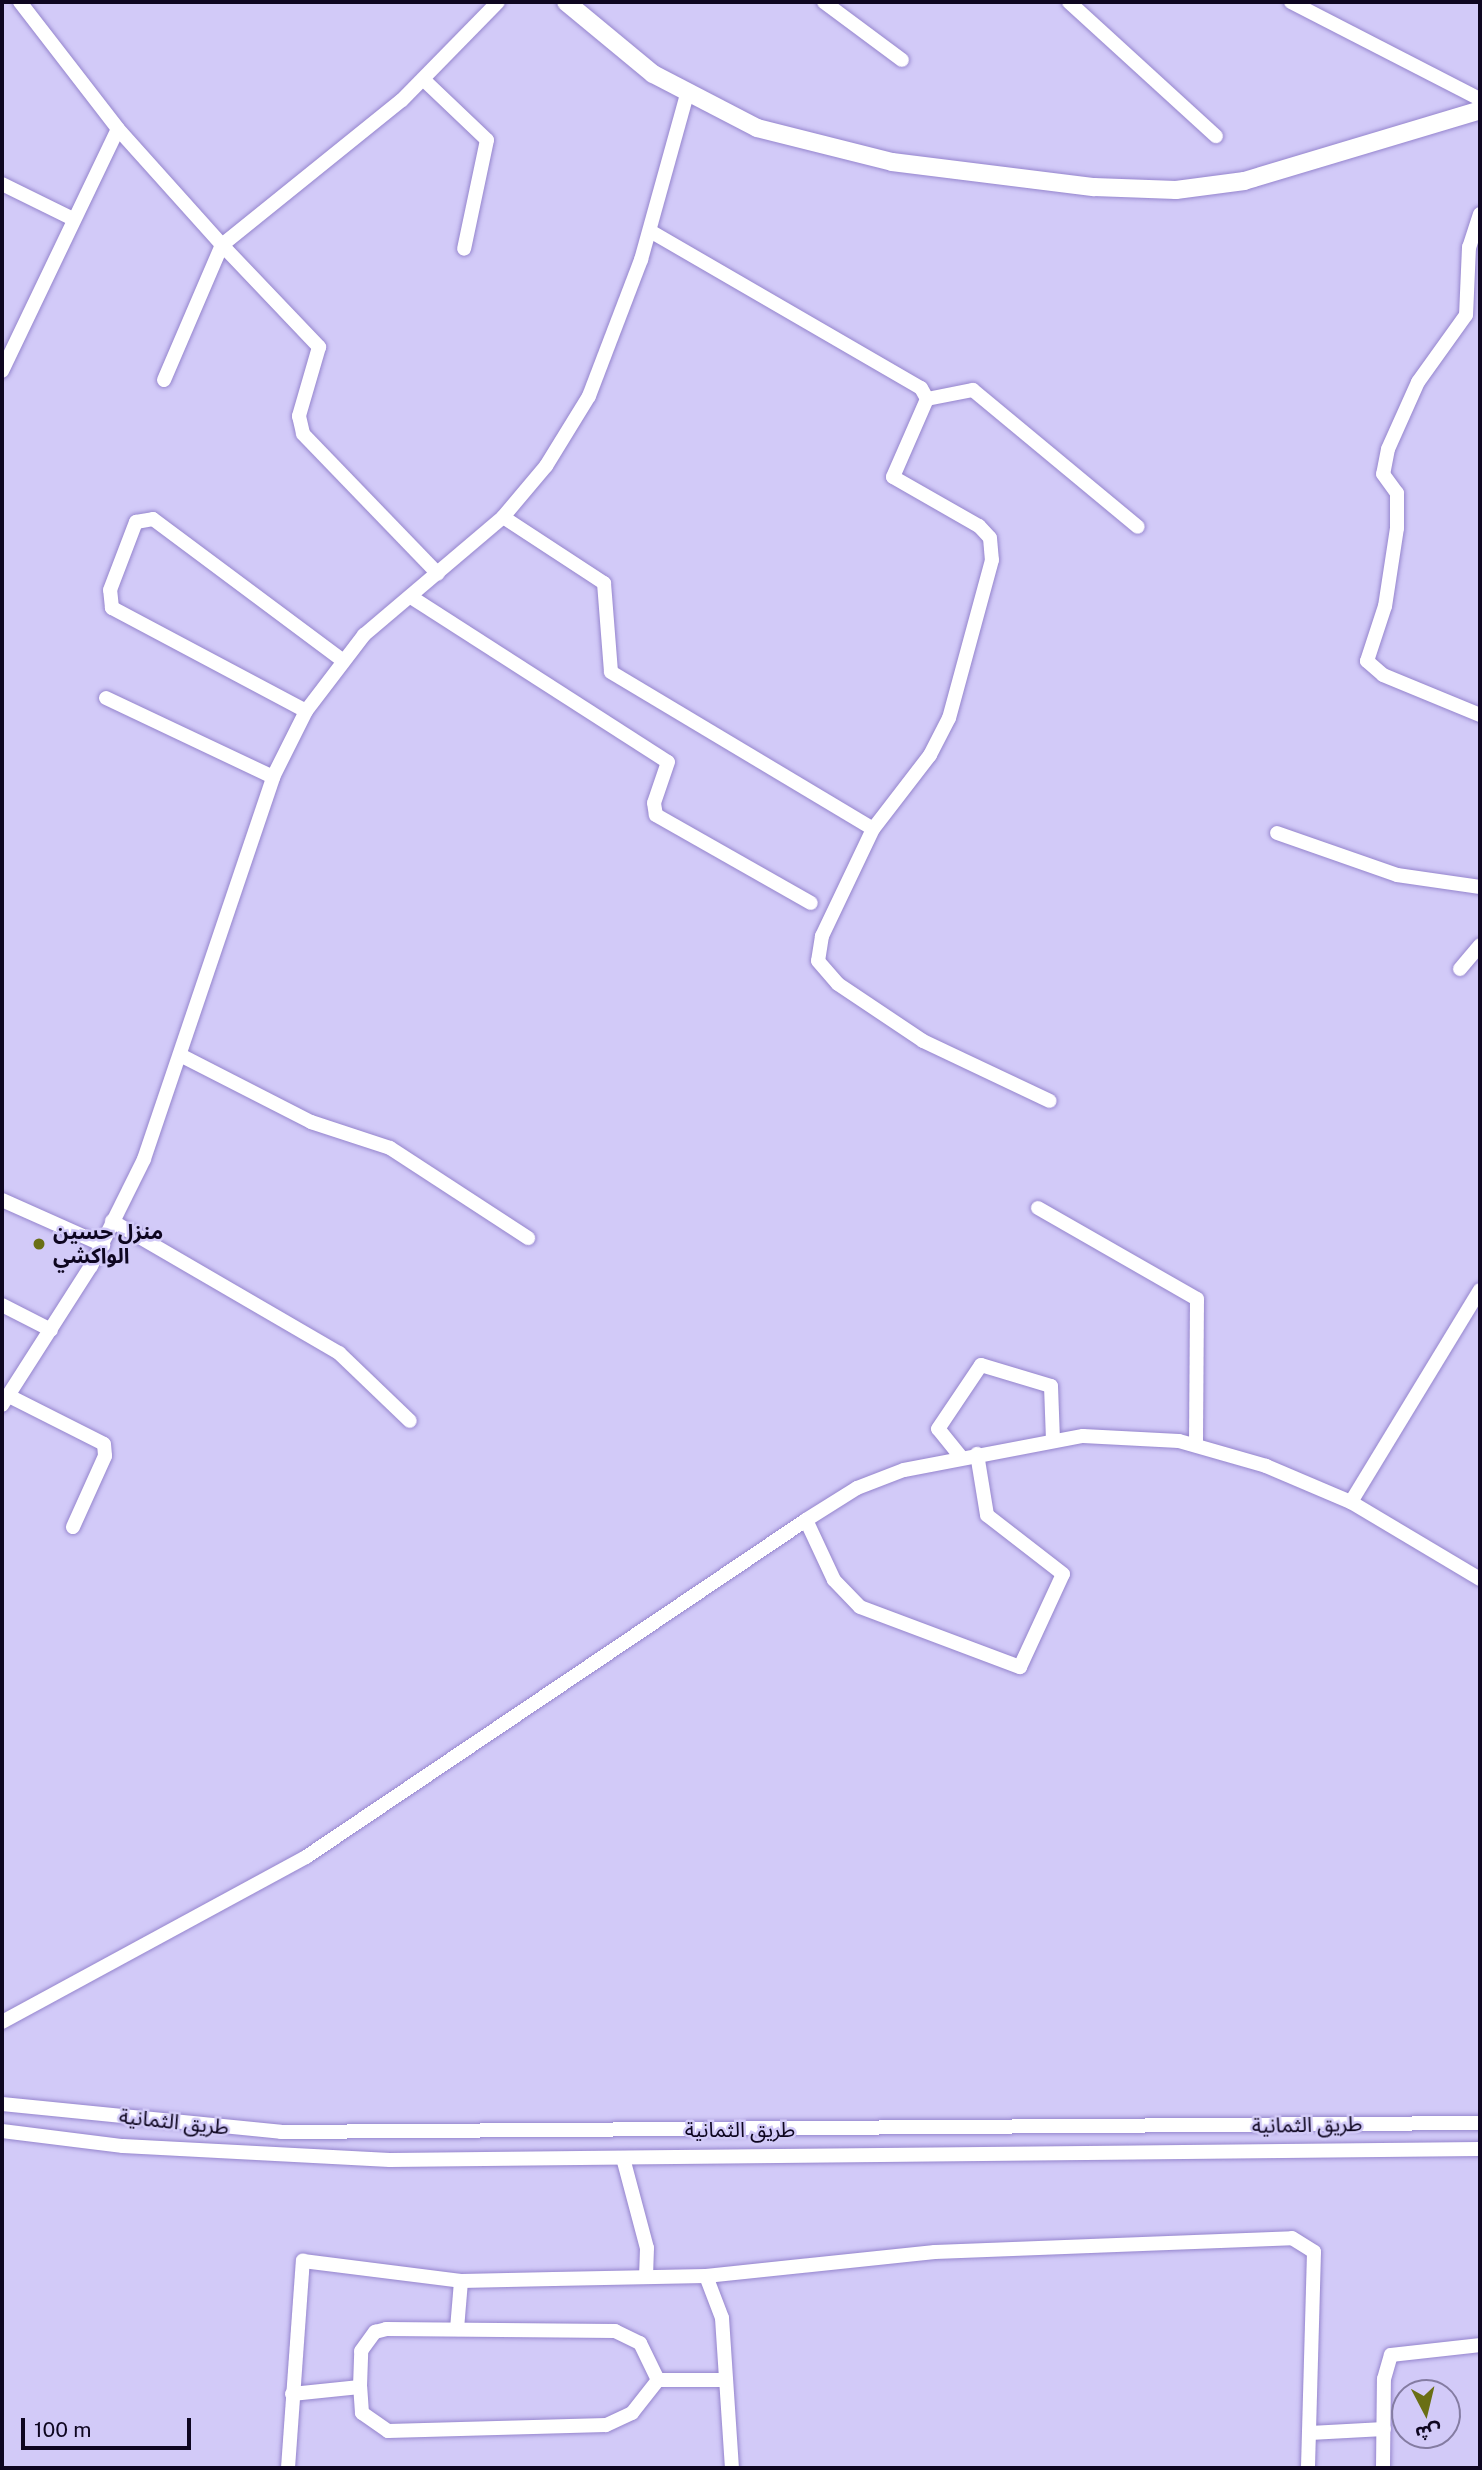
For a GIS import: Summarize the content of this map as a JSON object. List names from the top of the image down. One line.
{"streets":{"street":["طريق الثمانية"]},"places":["منزل حسين الواكشي"],"scale_bar":"100 m","north":"bottom"}
